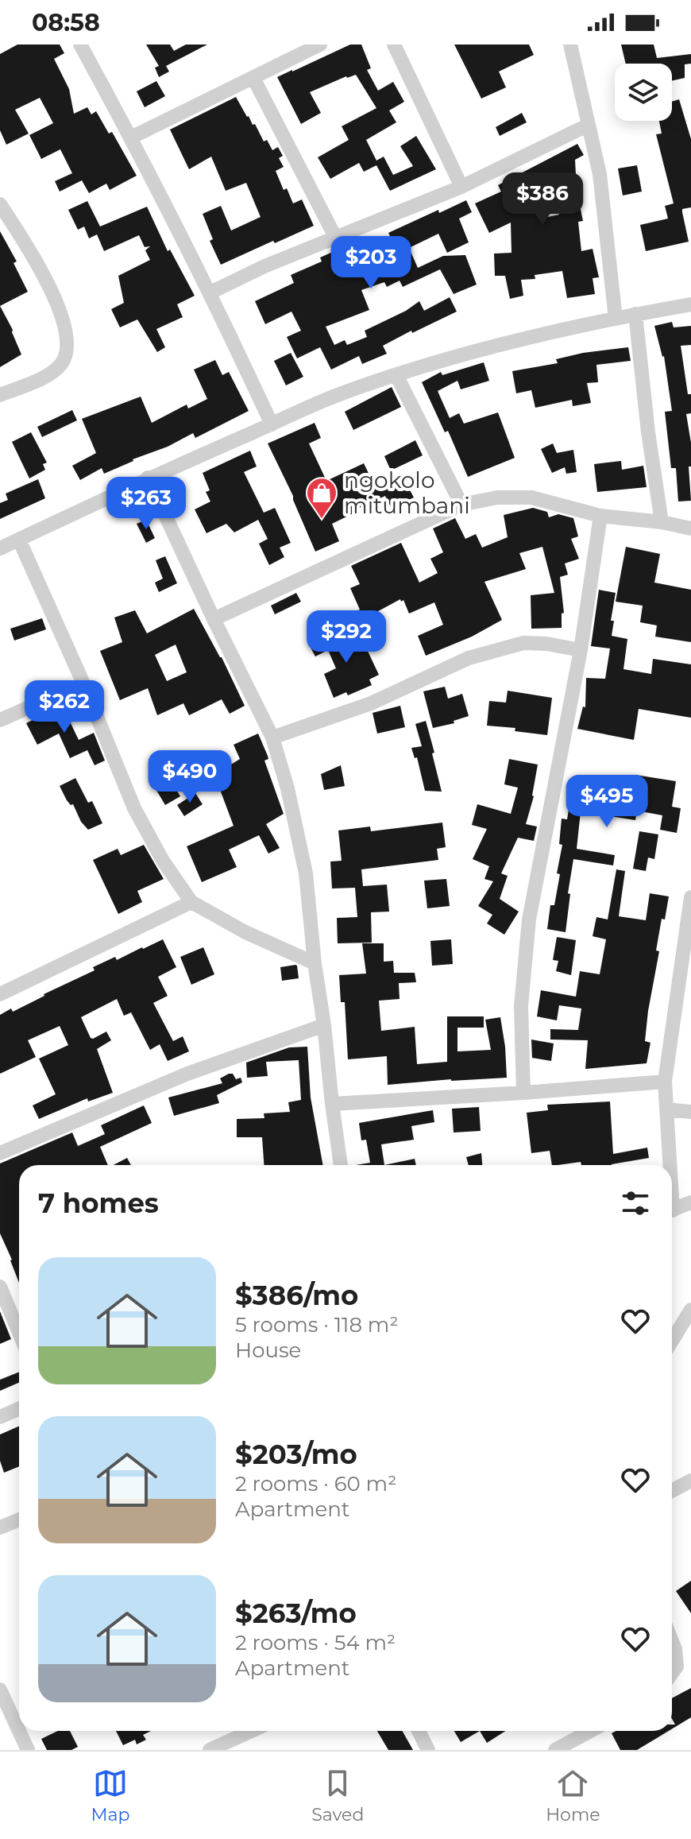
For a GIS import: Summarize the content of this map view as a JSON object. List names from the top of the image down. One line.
{"places":{"shop":["ngokolo mitumbani"]},"page":{"status":"08:58","price":["$386","$203","$263","$292","$262","$490","$495"],"heading":"7 homes","list":[{"name":"$386/mo","note":"5 rooms · 118 m² · House"},{"name":"$203/mo","note":"2 rooms · 60 m² · Apartment"},{"name":"$263/mo","note":"2 rooms · 54 m² · Apartment"}],"tabs":["Map","Saved","Home"]}}
